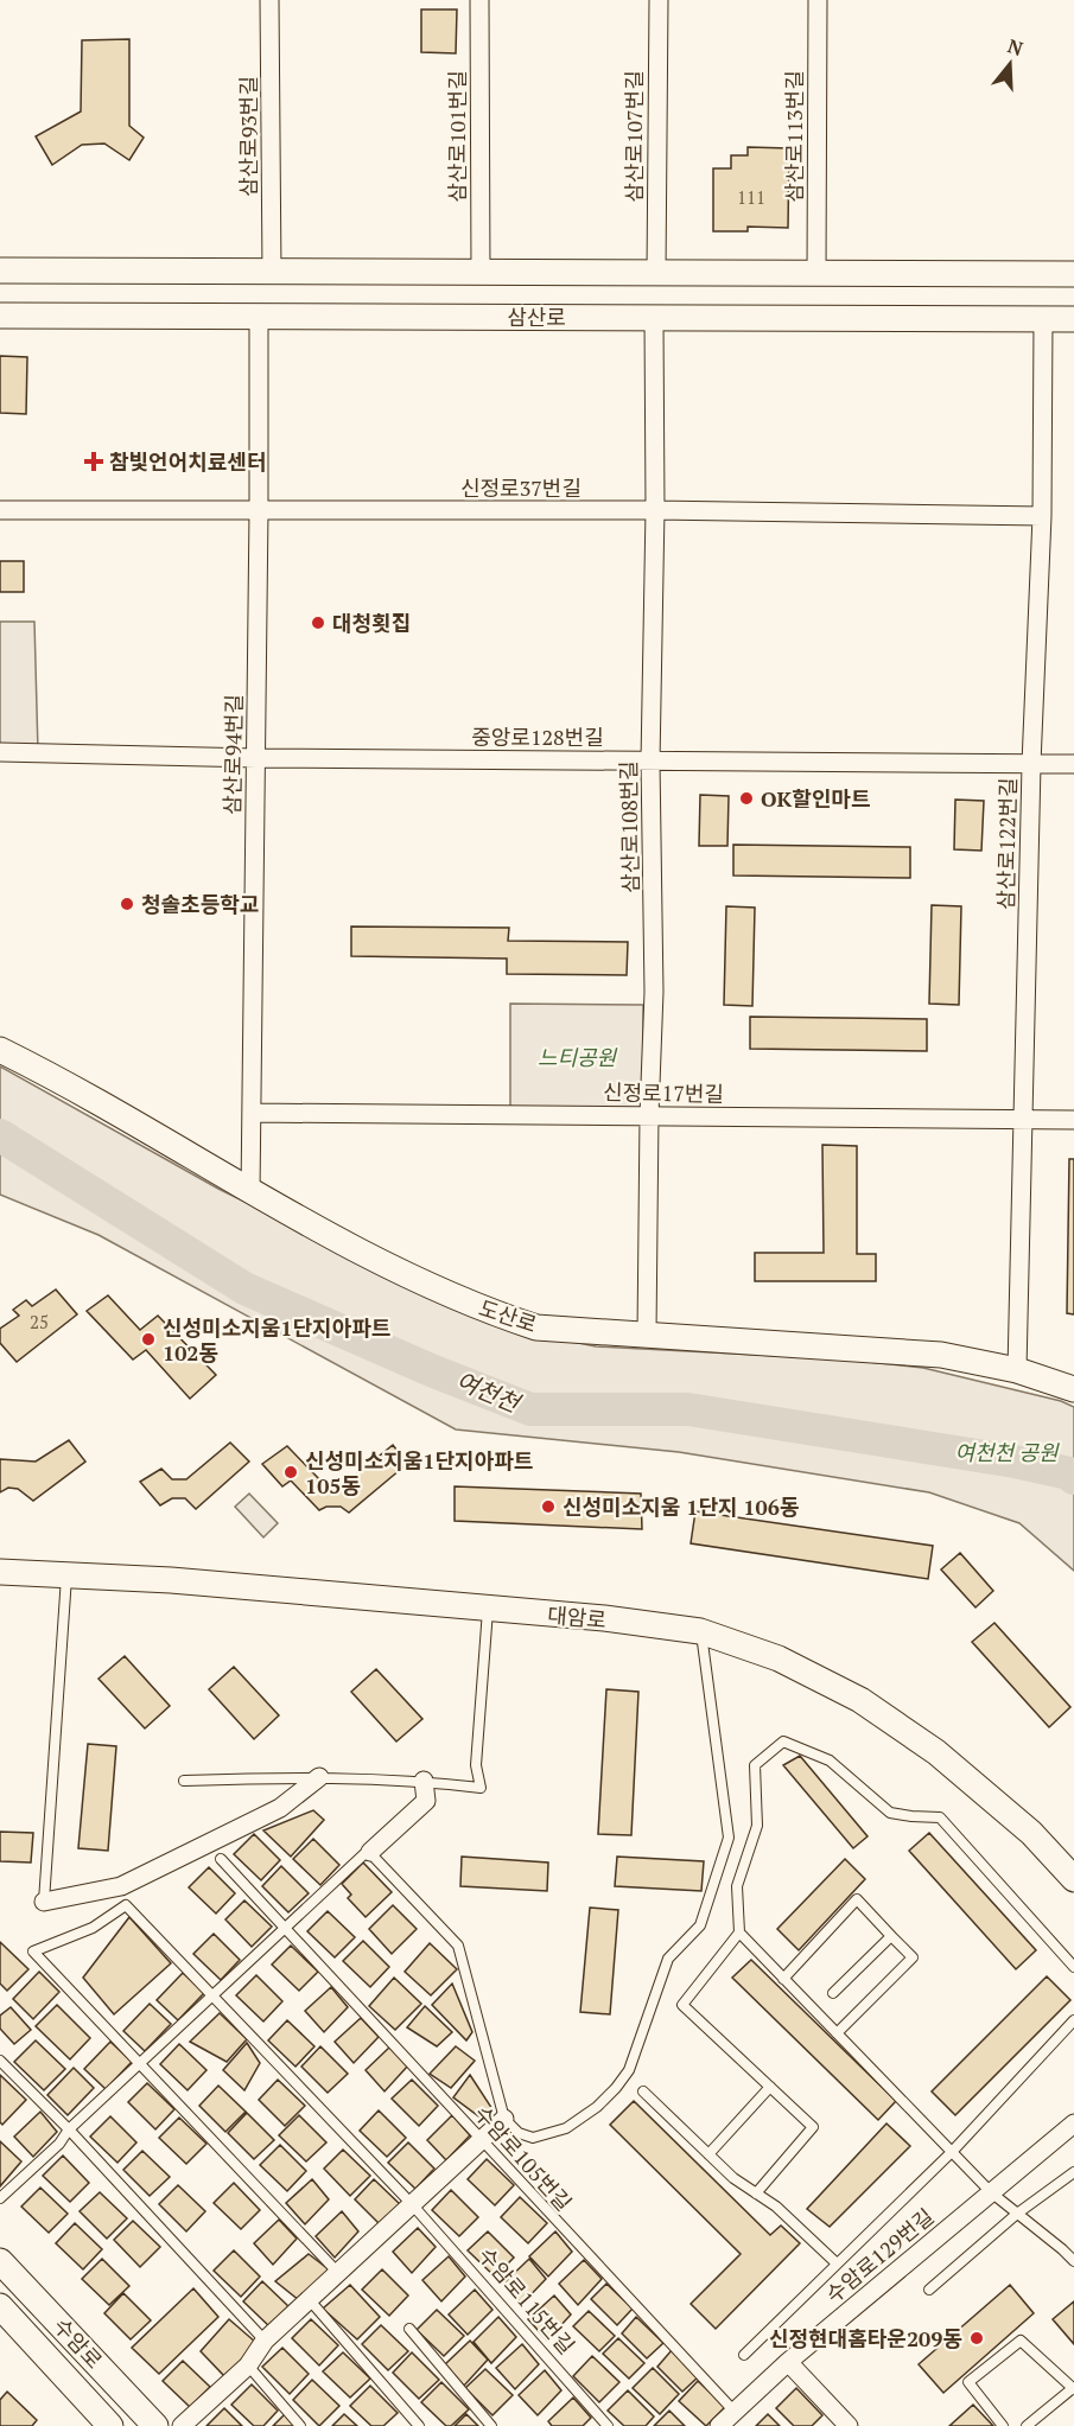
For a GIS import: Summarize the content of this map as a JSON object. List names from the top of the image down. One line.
{"streets":{"main road":["삼산로","도산로","대암로","수암로"],"street":["삼산로93번길","삼산로101번길","삼산로107번길","삼산로113번길","신정로37번길","중앙로128번길","삼산로94번길","삼산로108번길","삼산로122번길","신정로17번길","수암로129번길"],"lane":["수암로105번길","수암로115번길"]},"crossings":[["삼산로93번길","삼산로"],["삼산로101번길","삼산로"],["삼산로107번길","삼산로"],["삼산로113번길","삼산로"],["삼산로","삼산로94번길"],["삼산로","삼산로108번길"],["삼산로","삼산로122번길"],["신정로37번길","삼산로94번길"],["신정로37번길","삼산로108번길"],["신정로37번길","삼산로122번길"],["중앙로128번길","삼산로94번길"],["중앙로128번길","삼산로108번길"],["중앙로128번길","삼산로122번길"],["삼산로94번길","신정로17번길"],["삼산로94번길","도산로"],["삼산로108번길","신정로17번길"],["삼산로108번길","도산로"],["삼산로122번길","신정로17번길"],["삼산로122번길","도산로"],["수암로105번길","수암로129번길"]],"water":["여천천"],"parks":["느티공원","여천천 공원"],"places":{"health":["참빛언어치료센터"],"other":["대청횟집","OK할인마트","청솔초등학교","신성미소지움1단지아파트 102동","신성미소지움1단지아파트 105동","신성미소지움 1단지 106동","신정현대홈타운209동"]},"house_numbers":["111","25"],"north":"top"}
